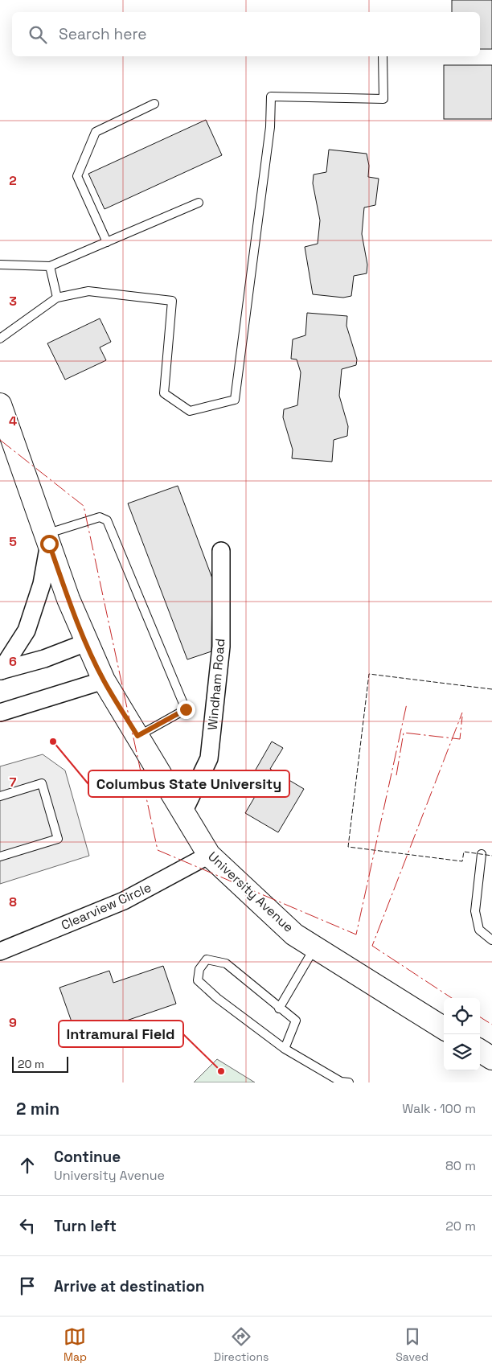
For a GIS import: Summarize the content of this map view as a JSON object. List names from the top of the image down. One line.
{"streets":{"main road":["University Avenue"],"street":["Windham Road","Clearview Circle"]},"crossings":[["Windham Road","University Avenue"],["University Avenue","Clearview Circle"]],"places":["Columbus State University","Intramural Field"],"scale_bar":"20 m","page":{"search":"Search here","scale":"20 m","heading":["2 min","Walk · 100 m"],"list":[["Continue","University Avenue","80 m"],["Turn left","20 m"],"Arrive at destination"],"nav":["Map","Directions","Saved"]},"grid":{"rows":["2","3","4","5","6","7","8","9"]}}
